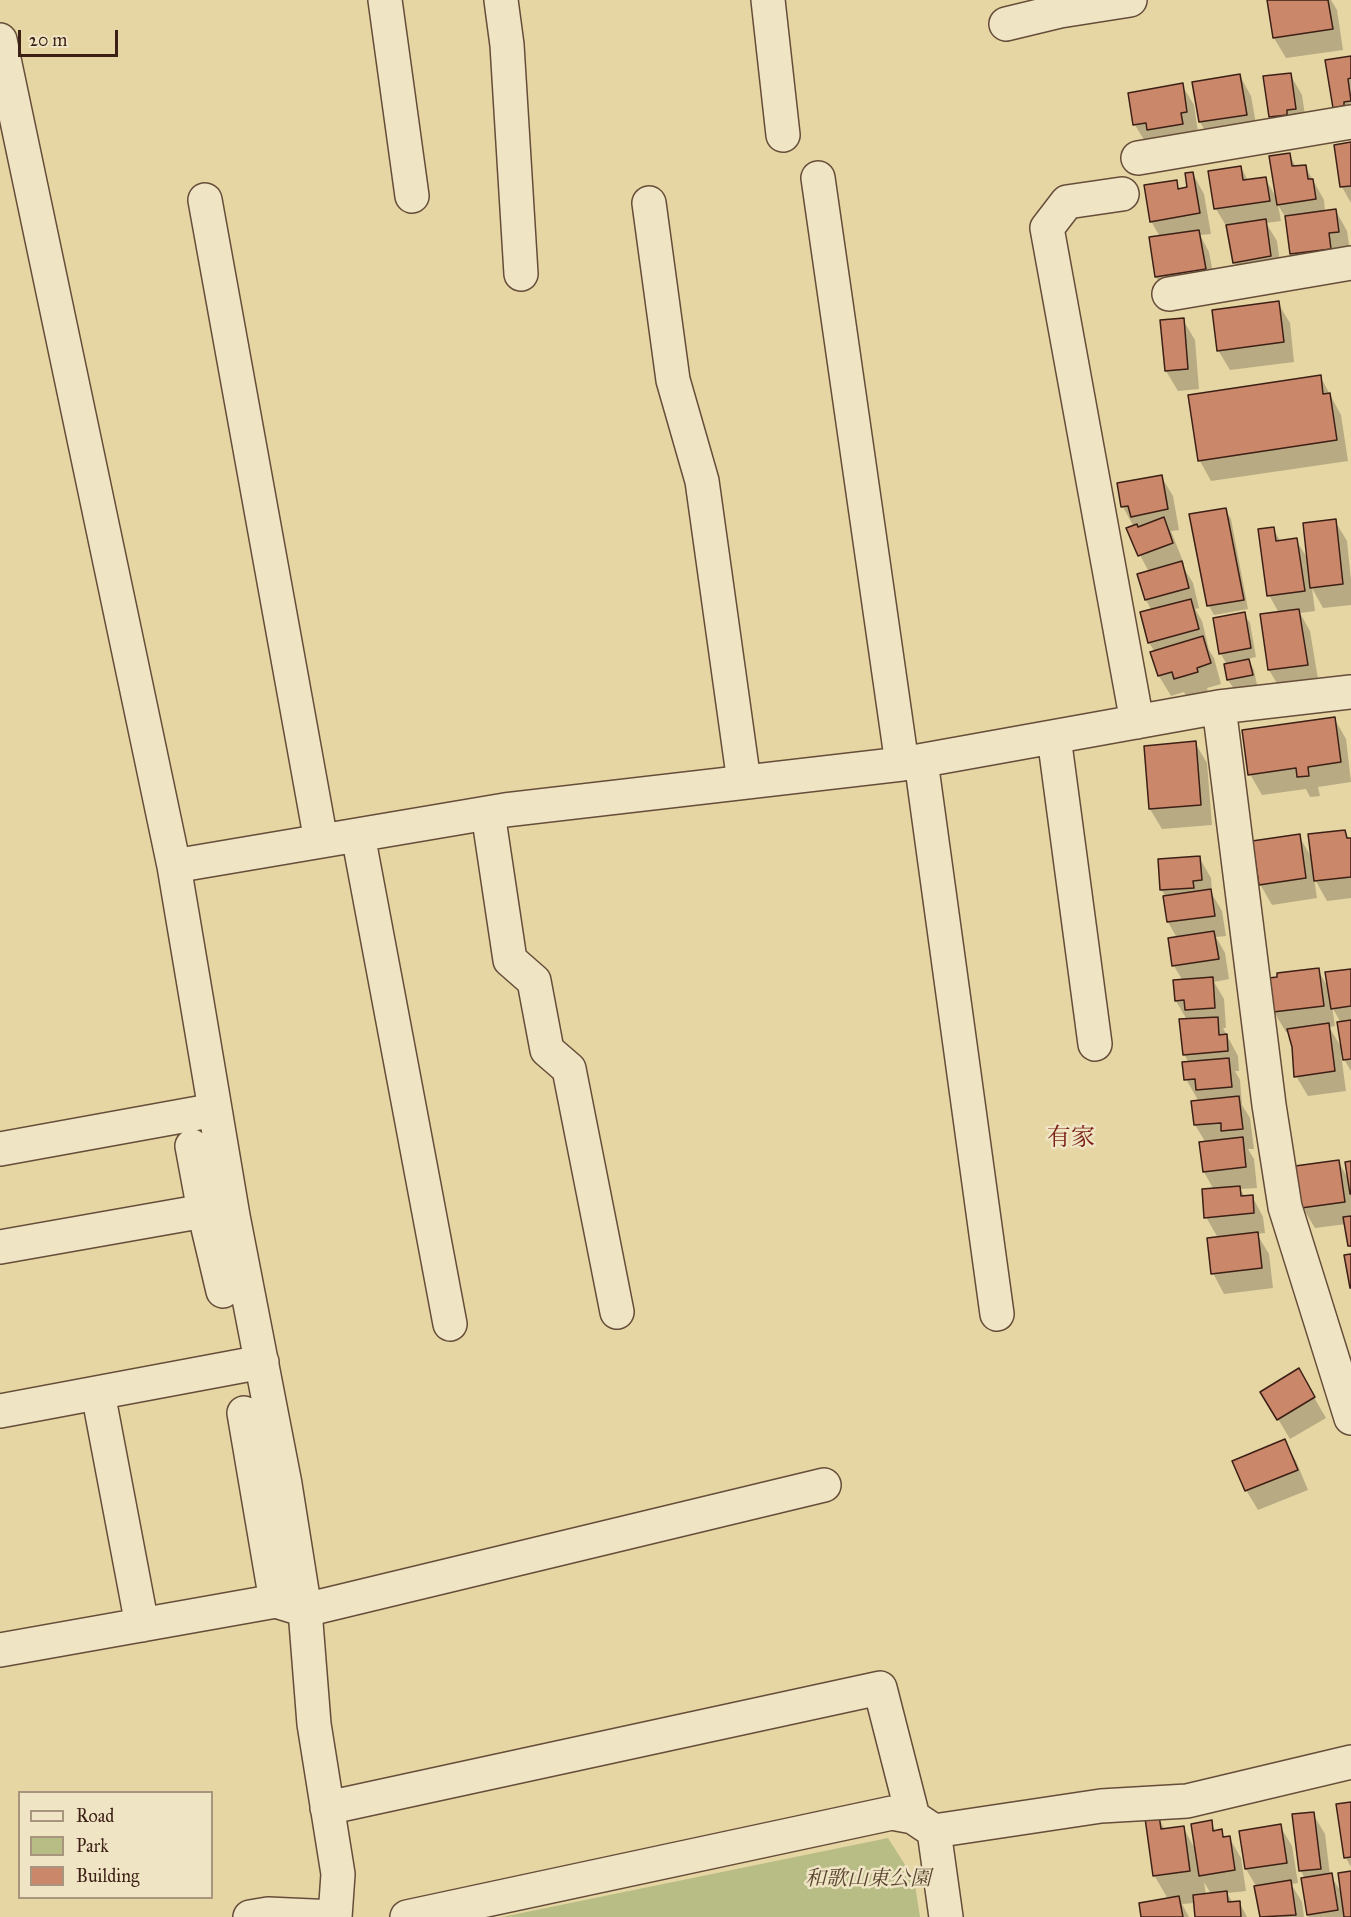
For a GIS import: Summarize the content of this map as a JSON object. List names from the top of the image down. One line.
{"districts":["有家"],"parks":["和歌山東公園"],"legend":["Road","Park","Building"],"scale_bar":"20 m"}
